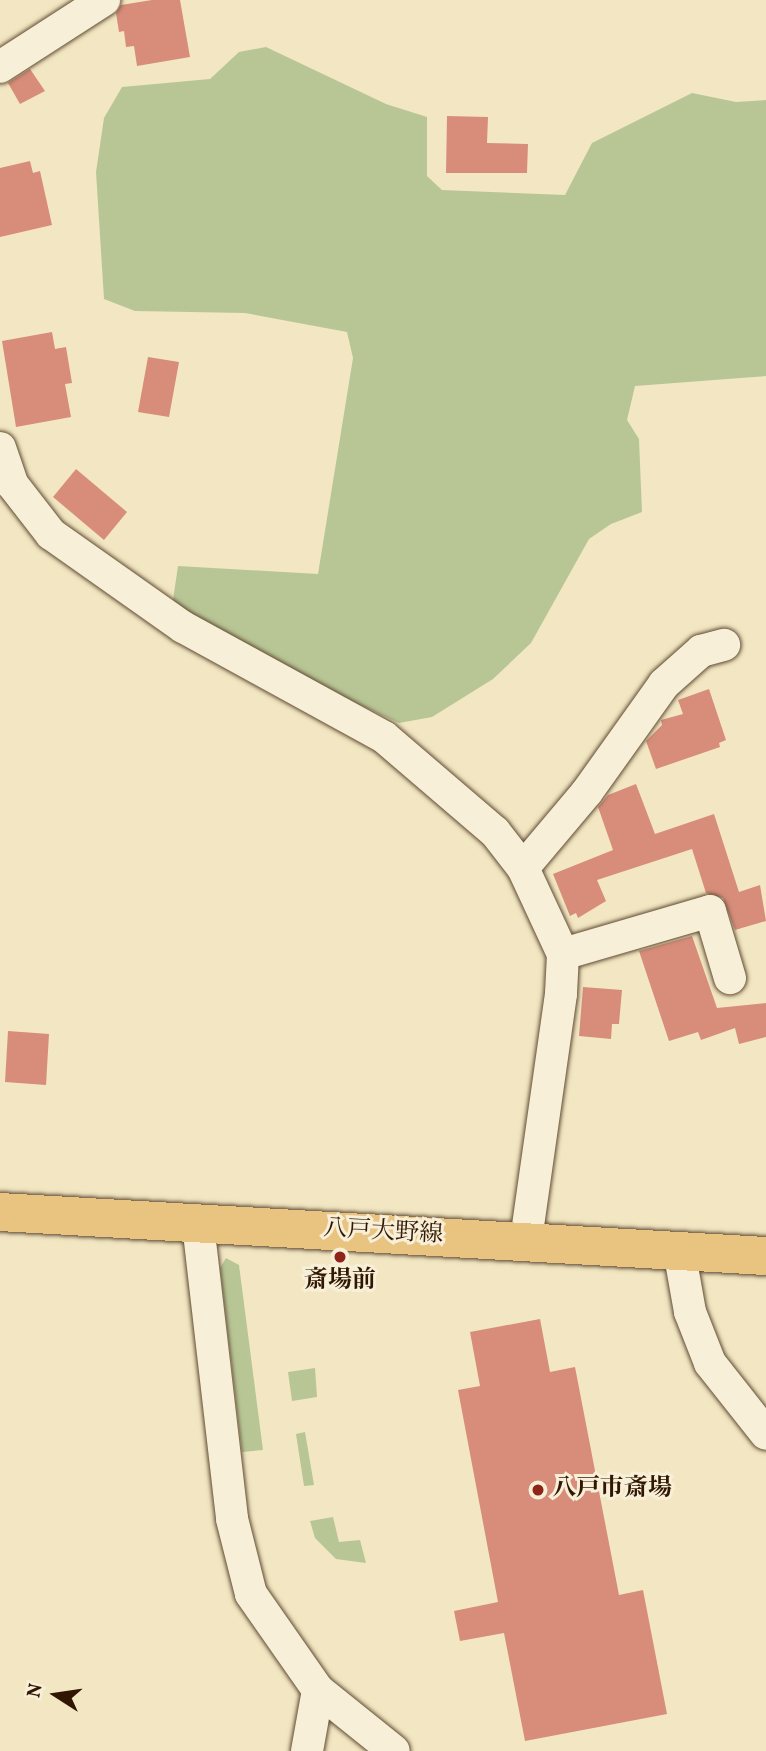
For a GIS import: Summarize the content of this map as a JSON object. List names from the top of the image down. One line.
{"streets":{"main road":["八戸大野線"]},"places":["斎場前","八戸市斎場"],"north":"left"}
